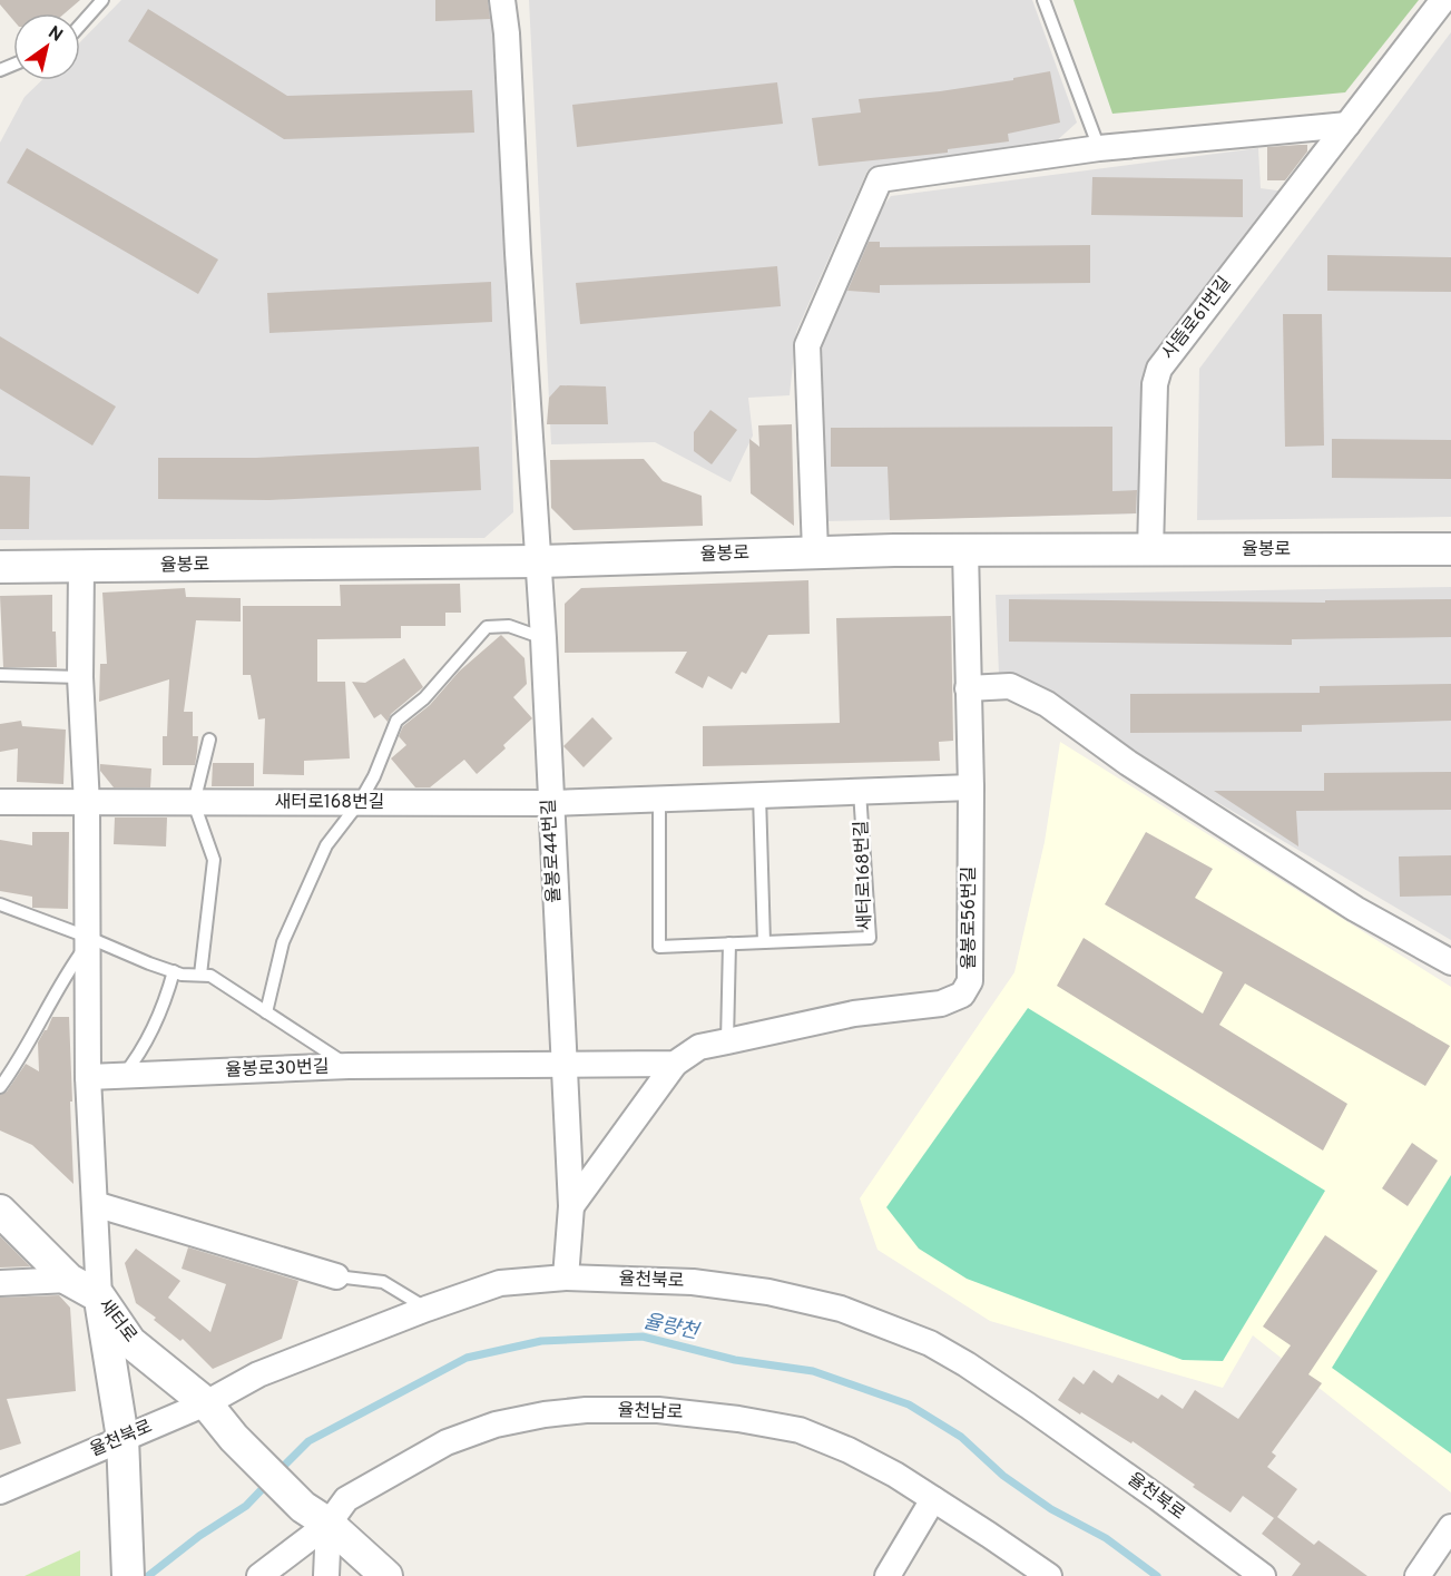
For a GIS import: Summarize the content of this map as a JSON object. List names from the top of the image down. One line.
{"streets":{"street":["사뜸로61번길","율봉로","새터로168번길","율봉로44번길","율봉로56번길","율봉로30번길","율천북로","새터로","율천남로"]},"crossings":[["사뜸로61번길","율봉로"],["율봉로","율봉로44번길"],["율봉로","율봉로56번길"],["새터로168번길","율봉로44번길"],["새터로168번길","율봉로56번길"],["율봉로44번길","율천북로"],["율천북로","새터로"],["새터로","율천남로"]],"water":["율량천"],"north":"top right"}
